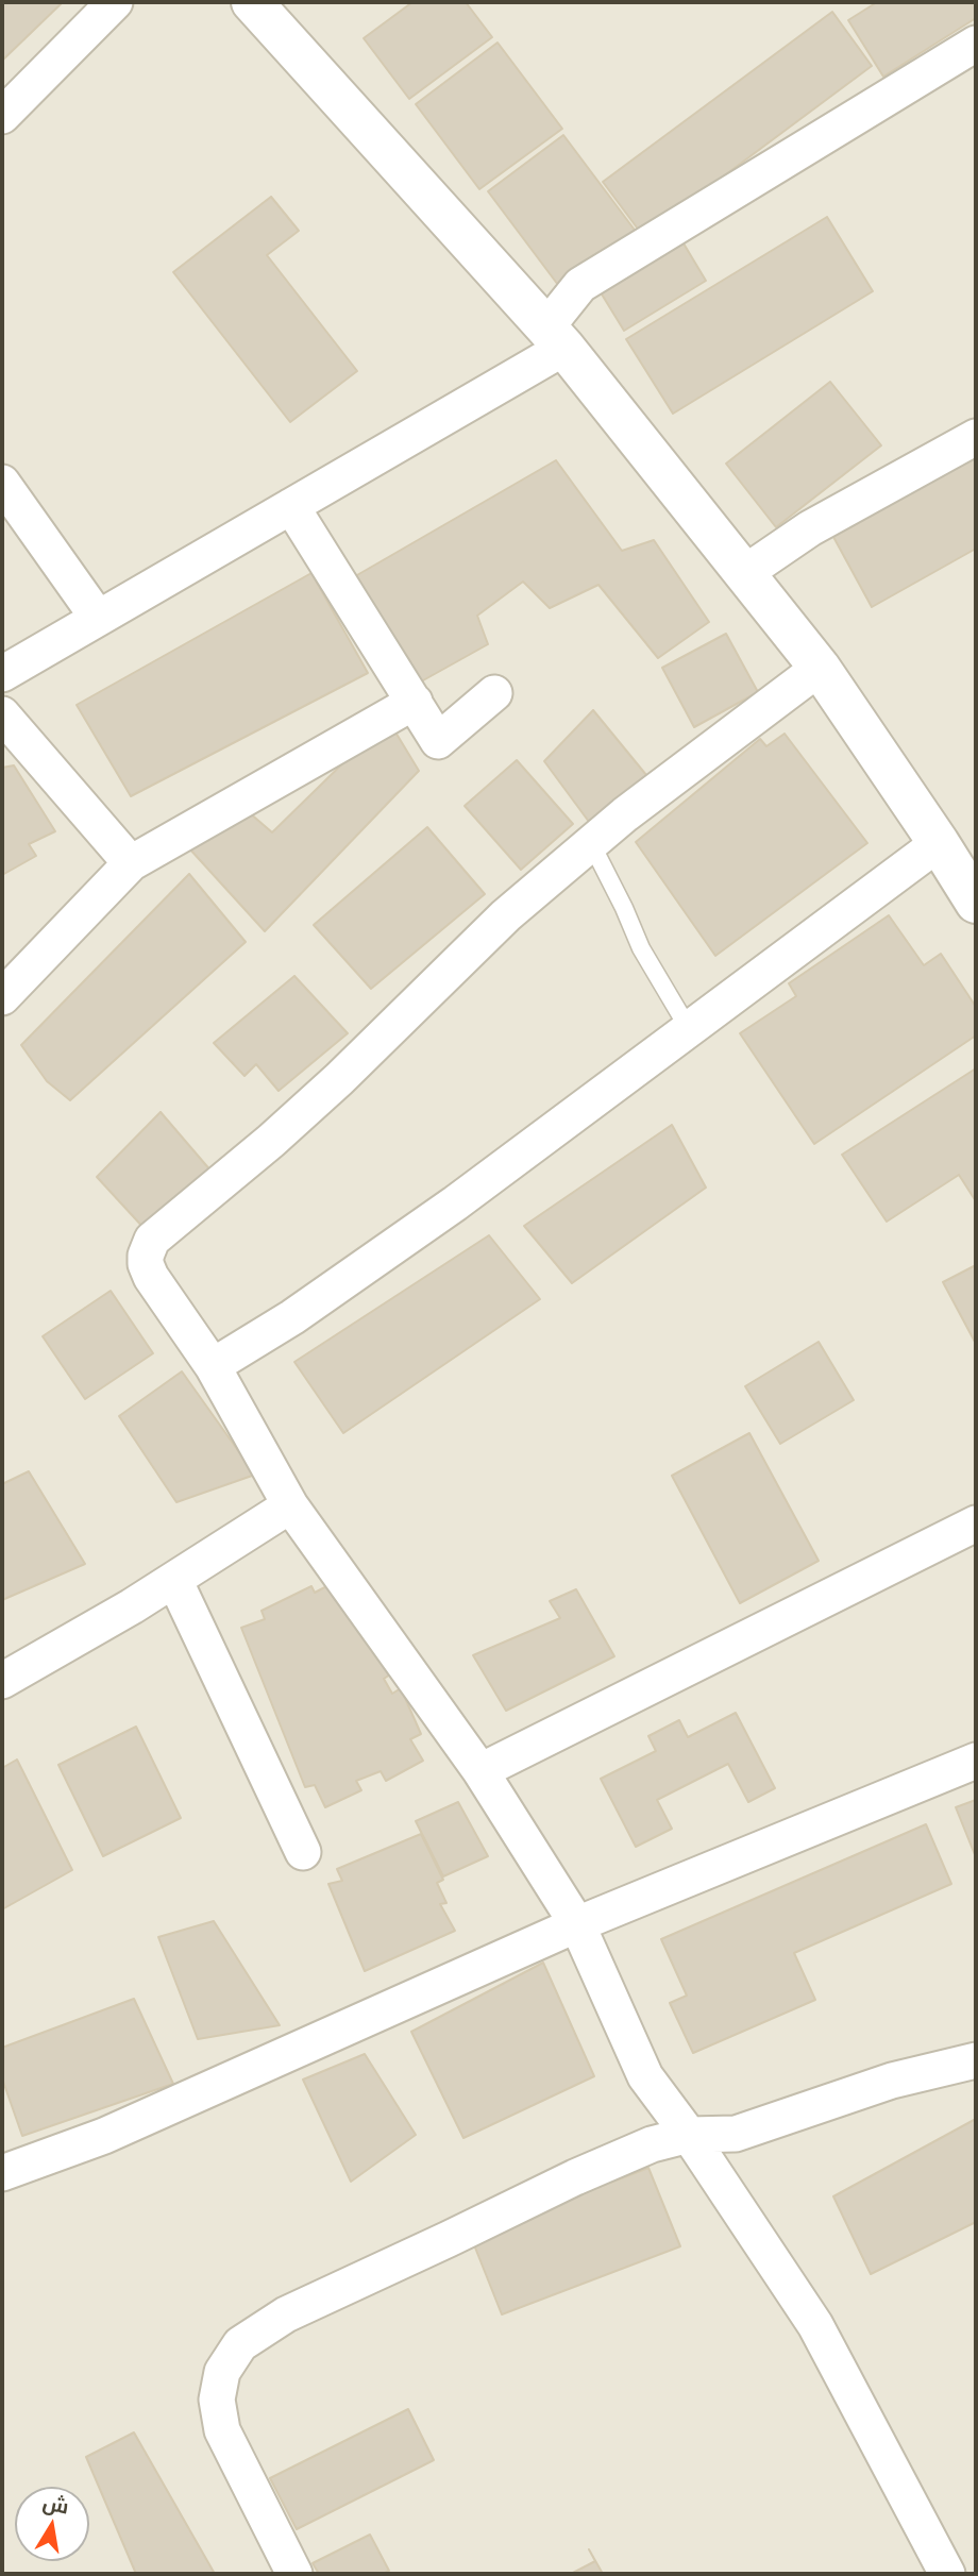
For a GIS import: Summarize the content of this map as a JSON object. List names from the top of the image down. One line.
{"north":"top"}
